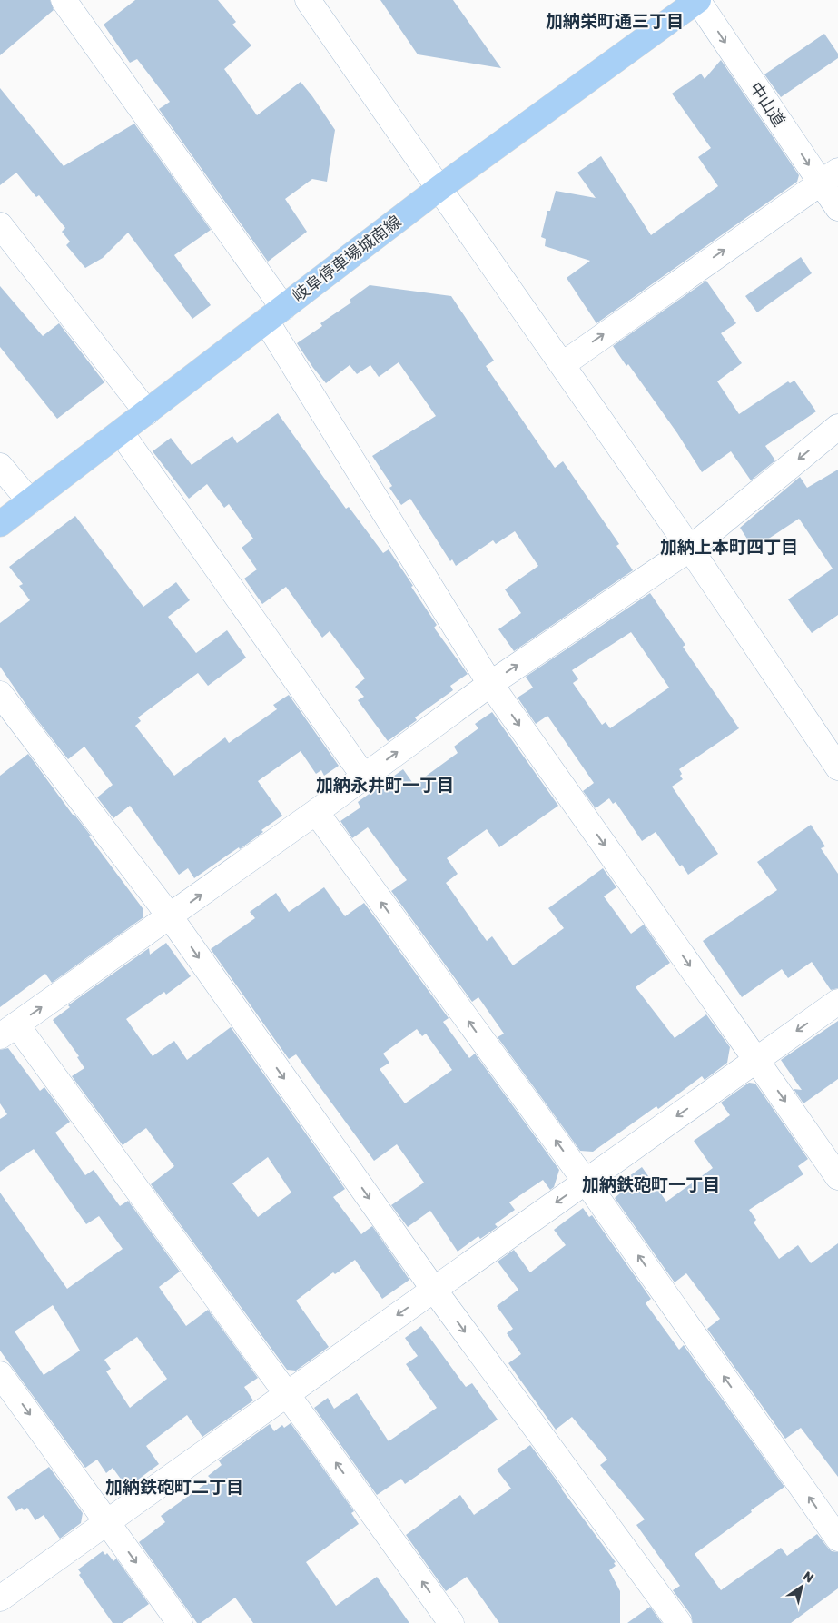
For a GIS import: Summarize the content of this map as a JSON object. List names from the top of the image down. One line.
{"streets":{"main road":["岐阜停車場城南線"],"street":["中山道"]},"crossings":[["中山道","岐阜停車場城南線"]],"one_way":["中山道"],"districts":["加納栄町通三丁目","加納上本町四丁目","加納永井町一丁目","加納鉄砲町一丁目","加納鉄砲町二丁目"],"north":"top right"}
